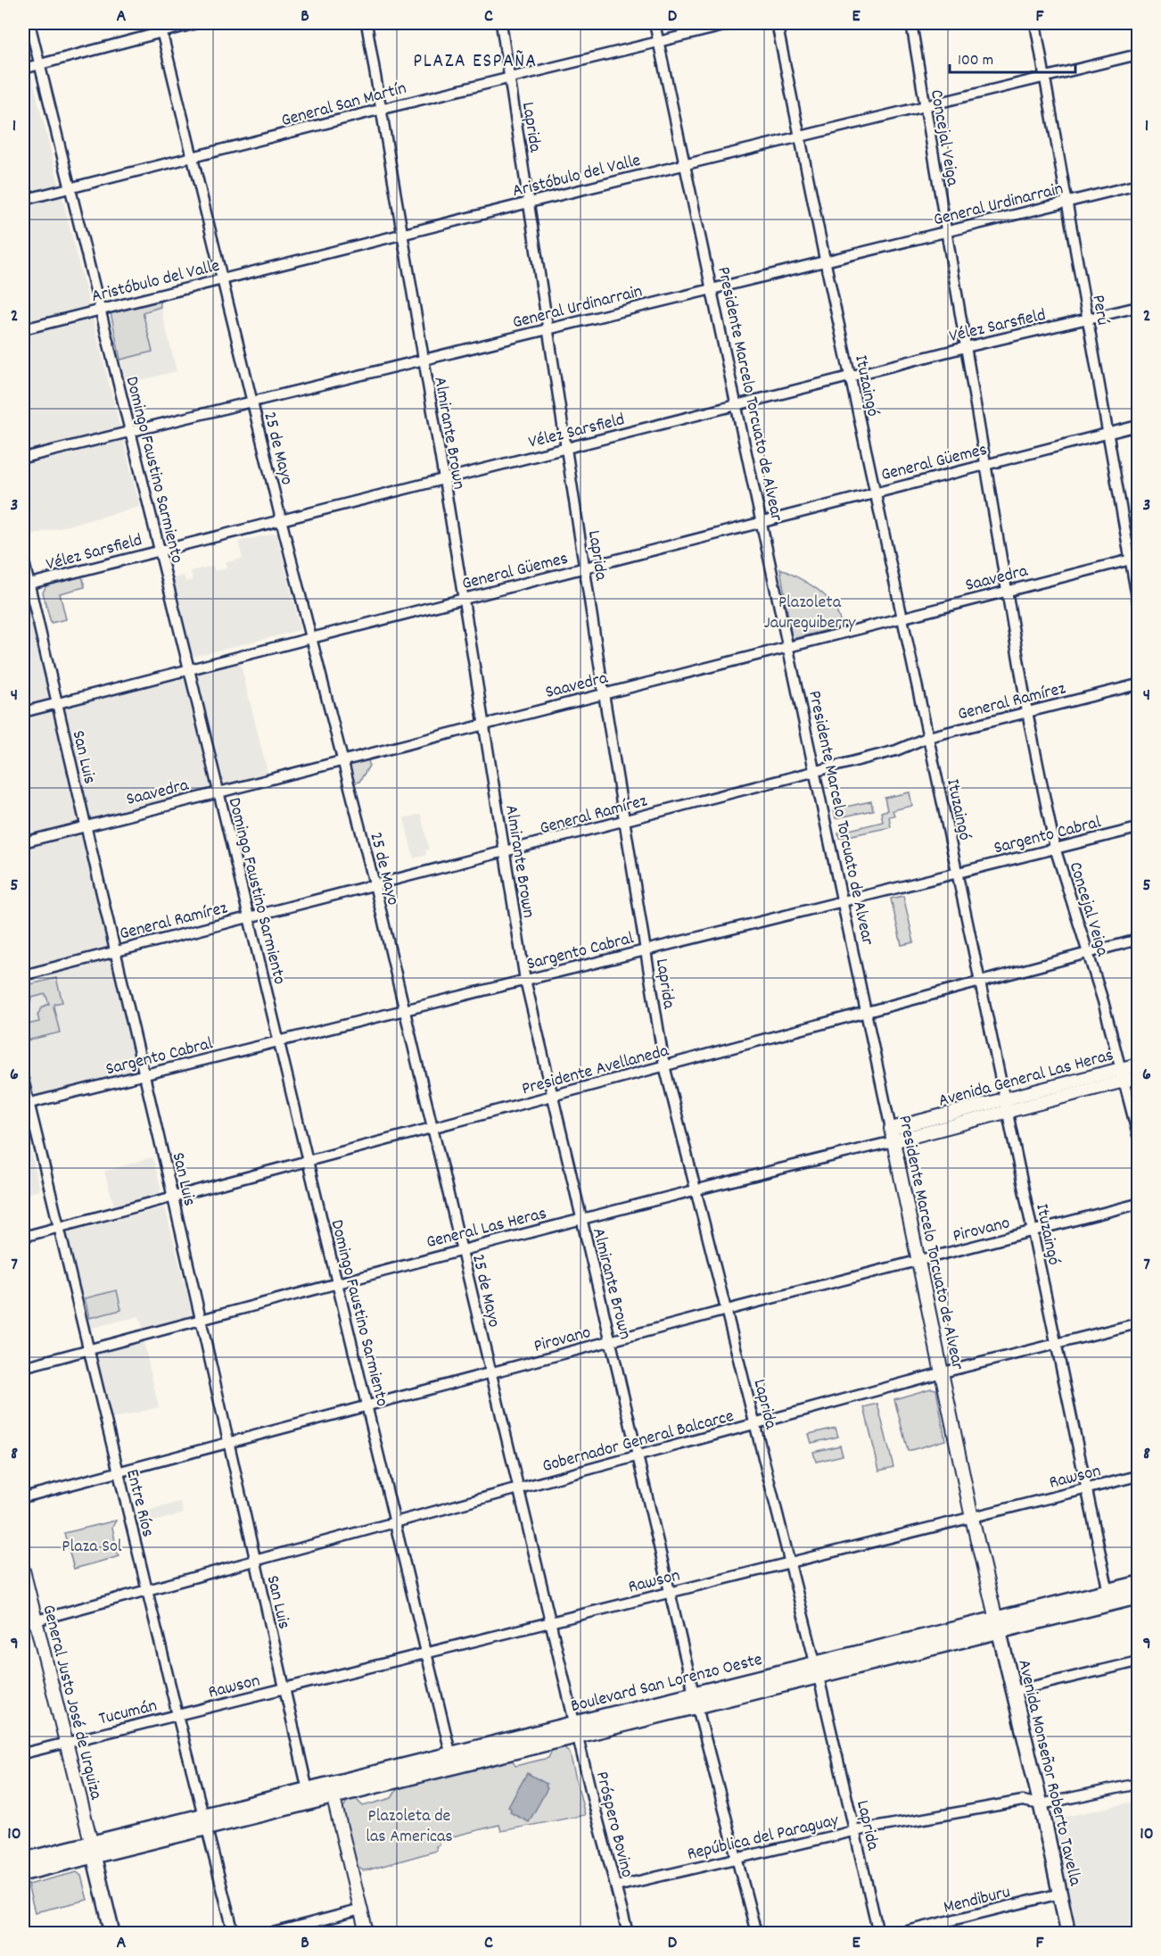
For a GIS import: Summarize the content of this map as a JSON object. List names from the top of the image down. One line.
{"streets":{"main road":["Boulevard San Lorenzo Oeste","Avenida Monseñor Roberto Tavella"],"street":["General San Martín","Laprida","Concejal Veiga","Aristóbulo del Valle","General Urdinarrain","Perú","Vélez Sarsfield","Ituzaingó","Presidente Marcelo Torcuato de Alvear","Almirante Brown","25 de Mayo","General Güemes","Domingo Faustino Sarmiento","Saavedra","General Ramírez","San Luis","Sargento Cabral","Presidente Avellaneda","Avenida General Las Heras","General Las Heras","Pirovano","Gobernador General Balcarce","Rawson","Entre Ríos","General Justo José de Urquiza","Tucumán","Próspero Bovino","República del Paraguay","Mendiburu"]},"crossings":[["General San Martín","Laprida"],["General San Martín","Presidente Marcelo Torcuato de Alvear"],["General San Martín","Almirante Brown"],["General San Martín","25 de Mayo"],["General San Martín","Domingo Faustino Sarmiento"],["Laprida","Aristóbulo del Valle"],["Laprida","General Urdinarrain"],["Laprida","Vélez Sarsfield"],["Laprida","General Güemes"],["Laprida","Saavedra"],["Laprida","General Ramírez"],["Laprida","Sargento Cabral"],["Laprida","Presidente Avellaneda"],["Laprida","General Las Heras"],["Laprida","Pirovano"],["Laprida","Gobernador General Balcarce"],["Laprida","Rawson"],["Laprida","Boulevard San Lorenzo Oeste"],["Laprida","República del Paraguay"],["Concejal Veiga","Aristóbulo del Valle"],["Concejal Veiga","General Urdinarrain"],["Concejal Veiga","Vélez Sarsfield"],["Concejal Veiga","General Güemes"],["Concejal Veiga","Saavedra"],["Concejal Veiga","General Ramírez"],["Concejal Veiga","Sargento Cabral"],["Concejal Veiga","Presidente Avellaneda"],["Concejal Veiga","Avenida General Las Heras"],["Aristóbulo del Valle","Perú"],["Aristóbulo del Valle","Ituzaingó"],["Aristóbulo del Valle","Presidente Marcelo Torcuato de Alvear"],["Aristóbulo del Valle","Almirante Brown"],["Aristóbulo del Valle","25 de Mayo"],["Aristóbulo del Valle","Domingo Faustino Sarmiento"],["General Urdinarrain","Perú"],["General Urdinarrain","Ituzaingó"],["General Urdinarrain","Presidente Marcelo Torcuato de Alvear"],["General Urdinarrain","Almirante Brown"],["General Urdinarrain","25 de Mayo"],["General Urdinarrain","Domingo Faustino Sarmiento"],["Perú","Vélez Sarsfield"],["Perú","General Güemes"],["Perú","Saavedra"],["Vélez Sarsfield","Ituzaingó"],["Vélez Sarsfield","Presidente Marcelo Torcuato de Alvear"],["Vélez Sarsfield","Almirante Brown"],["Vélez Sarsfield","25 de Mayo"],["Vélez Sarsfield","Domingo Faustino Sarmiento"],["Vélez Sarsfield","San Luis"],["Ituzaingó","General Güemes"],["Ituzaingó","Saavedra"],["Ituzaingó","General Ramírez"],["Ituzaingó","Sargento Cabral"],["Ituzaingó","Presidente Avellaneda"],["Ituzaingó","Avenida General Las Heras"],["Ituzaingó","Pirovano"],["Ituzaingó","Gobernador General Balcarce"],["Ituzaingó","Rawson"],["Ituzaingó","Boulevard San Lorenzo Oeste"],["Presidente Marcelo Torcuato de Alvear","General Güemes"],["Presidente Marcelo Torcuato de Alvear","Saavedra"],["Presidente Marcelo Torcuato de Alvear","General Ramírez"],["Presidente Marcelo Torcuato de Alvear","Sargento Cabral"],["Presidente Marcelo Torcuato de Alvear","Presidente Avellaneda"],["Presidente Marcelo Torcuato de Alvear","Avenida General Las Heras"],["Presidente Marcelo Torcuato de Alvear","General Las Heras"],["Presidente Marcelo Torcuato de Alvear","Pirovano"],["Presidente Marcelo Torcuato de Alvear","Gobernador General Balcarce"],["Presidente Marcelo Torcuato de Alvear","Rawson"],["Presidente Marcelo Torcuato de Alvear","Boulevard San Lorenzo Oeste"],["Presidente Marcelo Torcuato de Alvear","Avenida Monseñor Roberto Tavella"],["Almirante Brown","General Güemes"],["Almirante Brown","Saavedra"],["Almirante Brown","General Ramírez"],["Almirante Brown","Sargento Cabral"],["Almirante Brown","Presidente Avellaneda"],["Almirante Brown","General Las Heras"],["Almirante Brown","Pirovano"],["Almirante Brown","Gobernador General Balcarce"],["Almirante Brown","Rawson"],["Almirante Brown","Boulevard San Lorenzo Oeste"],["Almirante Brown","República del Paraguay"],["25 de Mayo","General Güemes"],["25 de Mayo","Saavedra"],["25 de Mayo","General Ramírez"],["25 de Mayo","Sargento Cabral"],["25 de Mayo","Presidente Avellaneda"],["25 de Mayo","General Las Heras"],["25 de Mayo","Pirovano"],["25 de Mayo","Gobernador General Balcarce"],["25 de Mayo","Rawson"],["25 de Mayo","Boulevard San Lorenzo Oeste"],["25 de Mayo","Próspero Bovino"],["General Güemes","Domingo Faustino Sarmiento"],["General Güemes","San Luis"],["Domingo Faustino Sarmiento","Saavedra"],["Domingo Faustino Sarmiento","General Ramírez"],["Domingo Faustino Sarmiento","Sargento Cabral"],["Domingo Faustino Sarmiento","Presidente Avellaneda"],["Domingo Faustino Sarmiento","General Las Heras"],["Domingo Faustino Sarmiento","Pirovano"],["Domingo Faustino Sarmiento","Gobernador General Balcarce"],["Domingo Faustino Sarmiento","Rawson"],["Domingo Faustino Sarmiento","Boulevard San Lorenzo Oeste"],["Saavedra","San Luis"],["General Ramírez","San Luis"],["San Luis","Sargento Cabral"],["San Luis","Presidente Avellaneda"],["San Luis","General Las Heras"],["San Luis","Pirovano"],["San Luis","Gobernador General Balcarce"],["San Luis","Rawson"],["San Luis","Boulevard San Lorenzo Oeste"],["Sargento Cabral","Entre Ríos"],["Presidente Avellaneda","Entre Ríos"],["Avenida General Las Heras","General Las Heras"],["General Las Heras","Entre Ríos"],["Pirovano","Entre Ríos"],["Gobernador General Balcarce","Entre Ríos"],["Gobernador General Balcarce","General Justo José de Urquiza"],["Rawson","Entre Ríos"],["Rawson","Tucumán"],["Entre Ríos","Boulevard San Lorenzo Oeste"],["Entre Ríos","Tucumán"],["Boulevard San Lorenzo Oeste","Avenida Monseñor Roberto Tavella"],["Boulevard San Lorenzo Oeste","Próspero Bovino"],["General Justo José de Urquiza","Tucumán"],["Avenida Monseñor Roberto Tavella","República del Paraguay"],["Avenida Monseñor Roberto Tavella","Mendiburu"],["Próspero Bovino","República del Paraguay"]],"districts":["PLAZA ESPAÑA"],"parks":["Plazoleta Jaureguiberry","Plaza Sol","Plazoleta de las Americas"],"scale_bar":"100 m","grid":{"columns":["A","B","C","D","E","F"],"rows":["1","2","3","4","5","6","7","8","9","10"]}}
